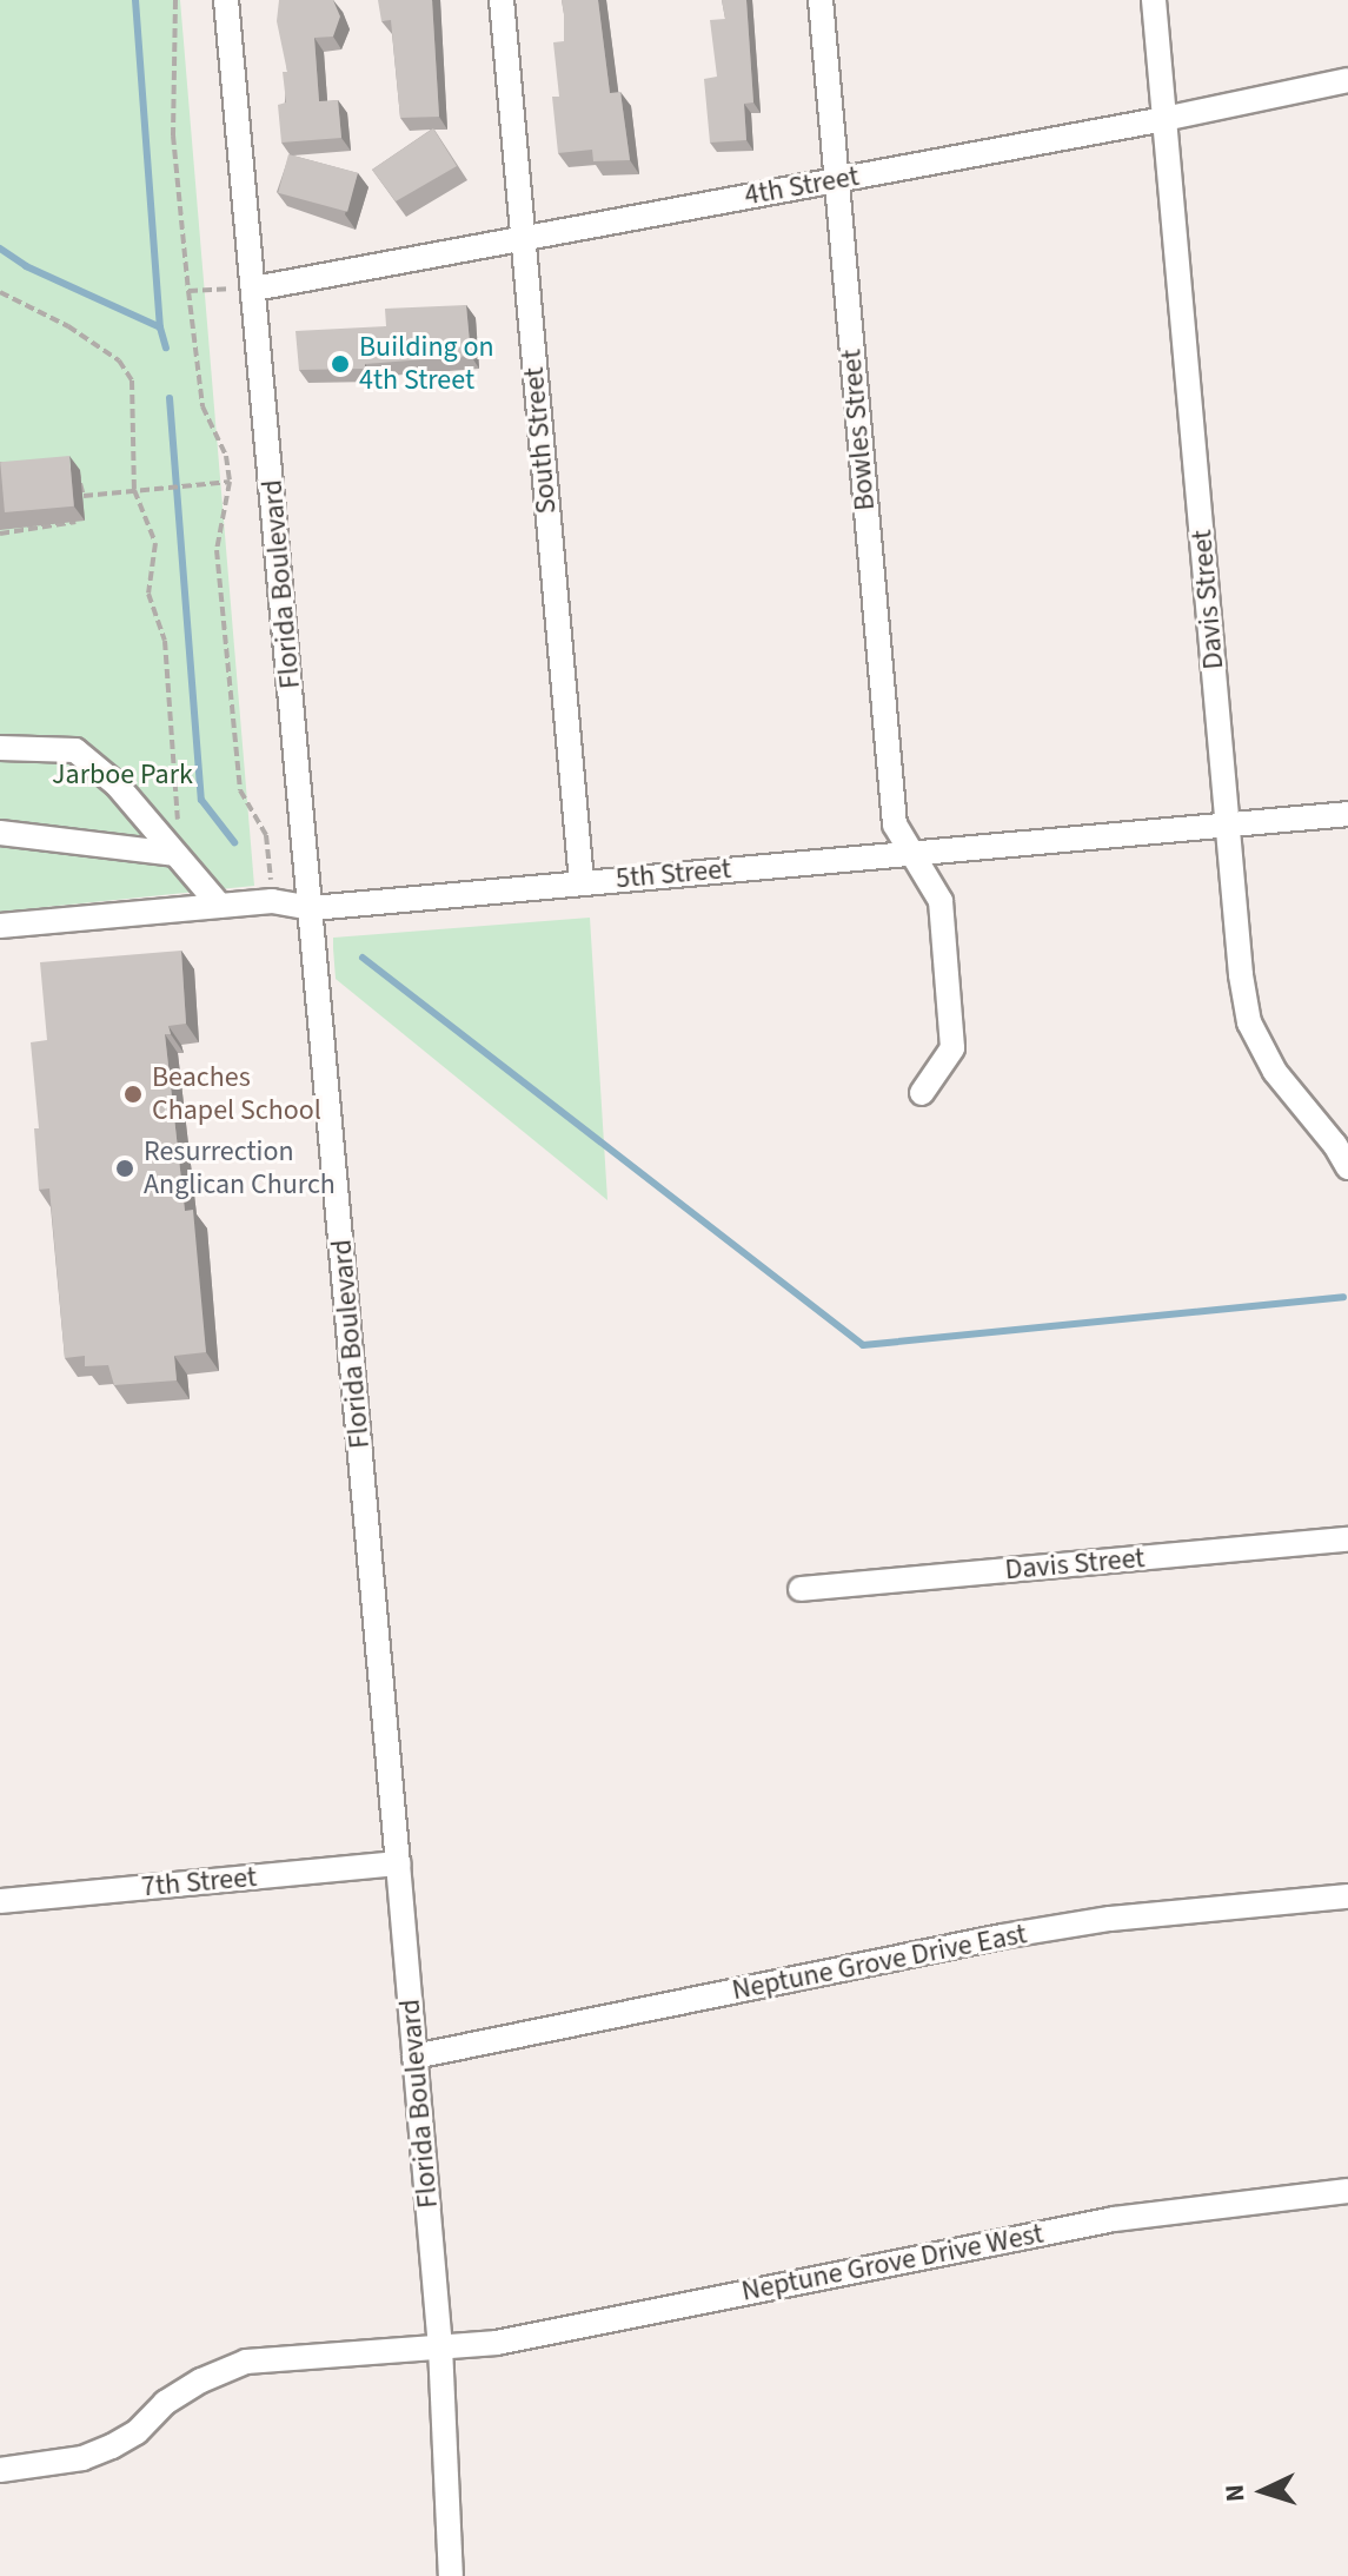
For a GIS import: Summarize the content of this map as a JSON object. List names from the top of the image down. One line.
{"streets":{"street":["4th Street","Bowles Street","South Street","Florida Boulevard","Davis Street","5th Street","7th Street","Neptune Grove Drive East","Neptune Grove Drive West"]},"crossings":[["4th Street","Bowles Street"],["4th Street","South Street"],["4th Street","Florida Boulevard"],["4th Street","Davis Street"],["Bowles Street","5th Street"],["South Street","5th Street"],["Florida Boulevard","5th Street"],["Florida Boulevard","7th Street"],["Florida Boulevard","Neptune Grove Drive East"],["Florida Boulevard","Neptune Grove Drive West"],["Davis Street","5th Street"]],"parks":["Jarboe Park"],"places":["Building on 4th Street","Beaches Chapel School","Resurrection Anglican Church"],"north":"left"}
